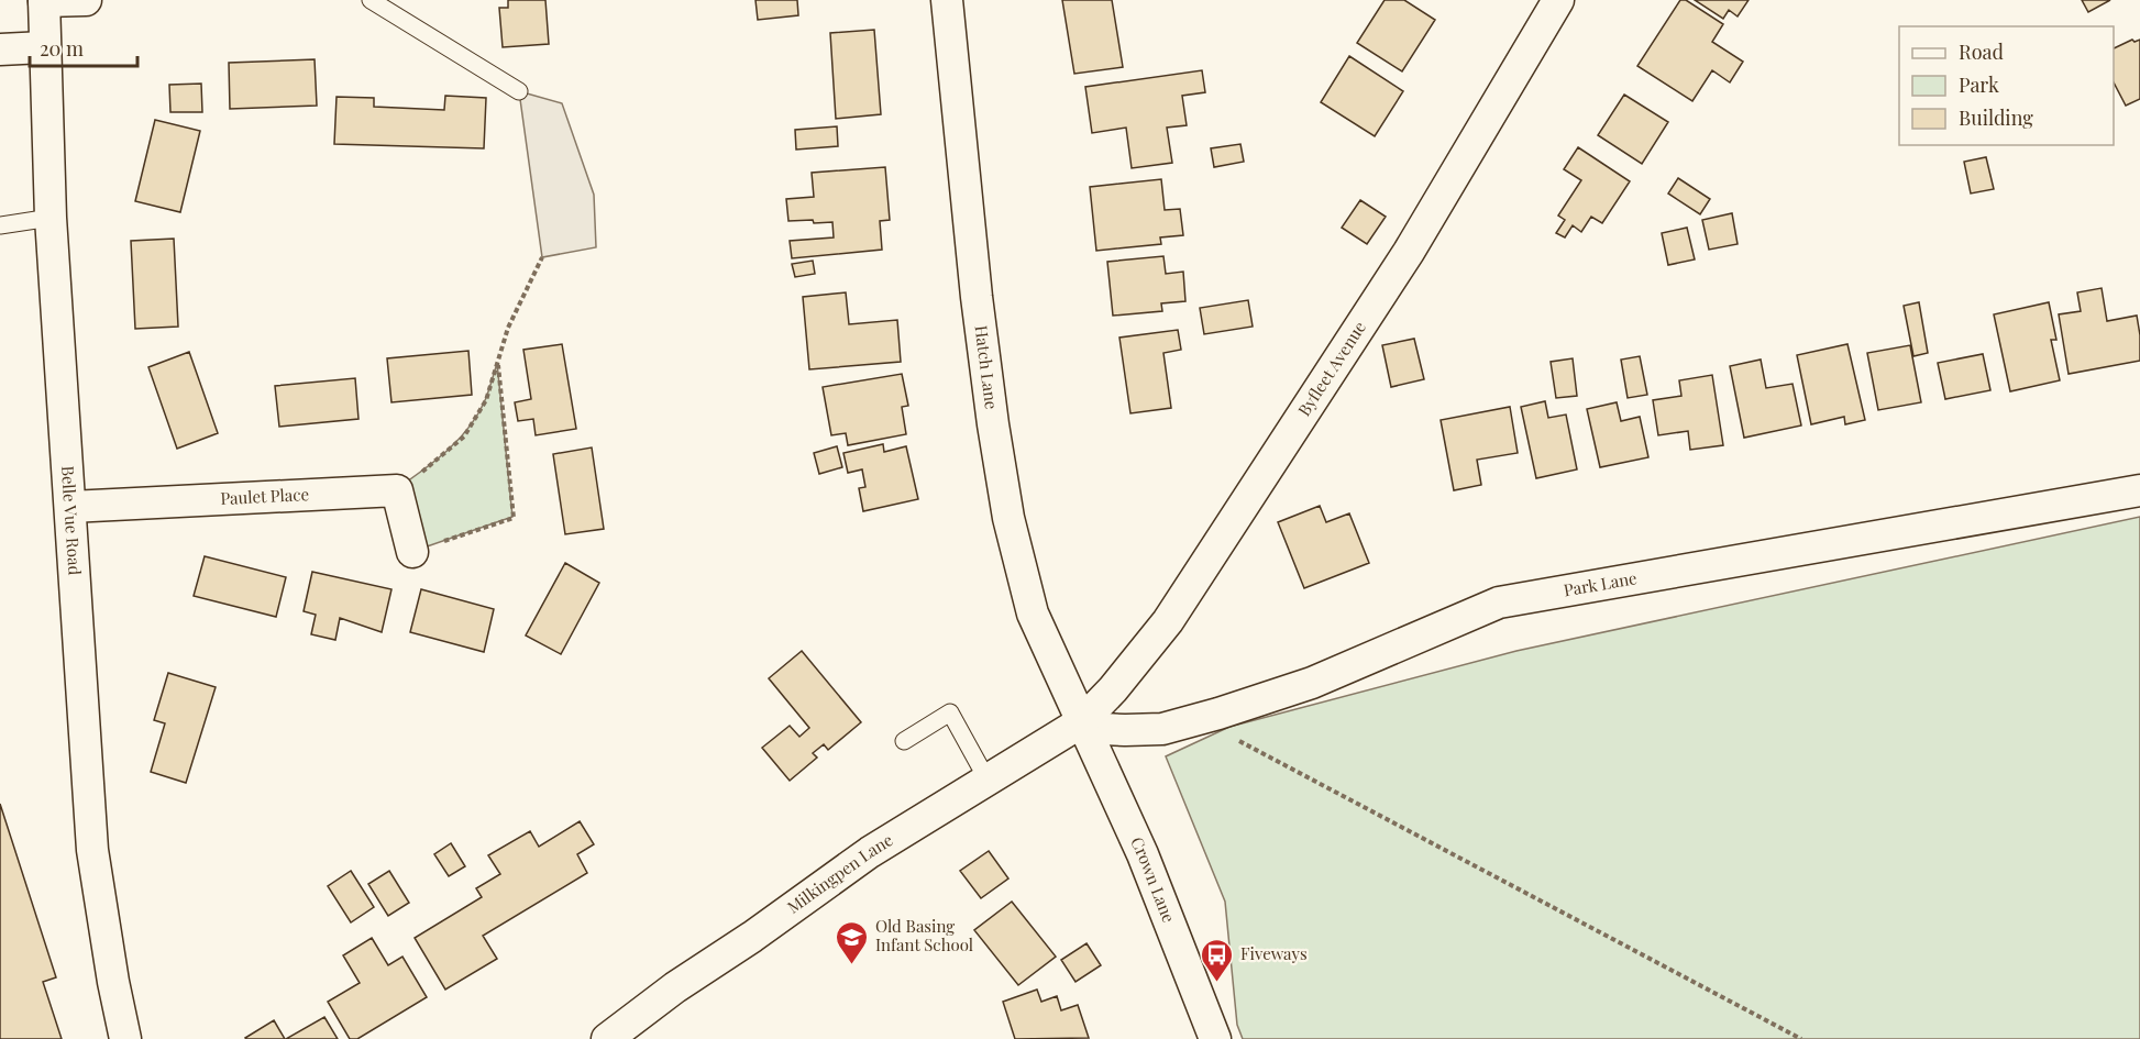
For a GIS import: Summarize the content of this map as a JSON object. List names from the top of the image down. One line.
{"streets":{"street":["Hatch Lane","Byfleet Avenue","Paulet Place","Belle Vue Road","Park Lane","Milkingpen Lane","Crown Lane"]},"crossings":[["Hatch Lane","Byfleet Avenue"],["Hatch Lane","Park Lane"],["Hatch Lane","Milkingpen Lane"],["Hatch Lane","Crown Lane"],["Byfleet Avenue","Park Lane"],["Byfleet Avenue","Milkingpen Lane"],["Byfleet Avenue","Crown Lane"],["Paulet Place","Belle Vue Road"],["Park Lane","Milkingpen Lane"],["Park Lane","Crown Lane"],["Milkingpen Lane","Crown Lane"]],"places":{"school or university":["Old Basing Infant School"],"bus stop":["Fiveways"]},"legend":["Road","Park","Building"],"scale_bar":"20 m"}
